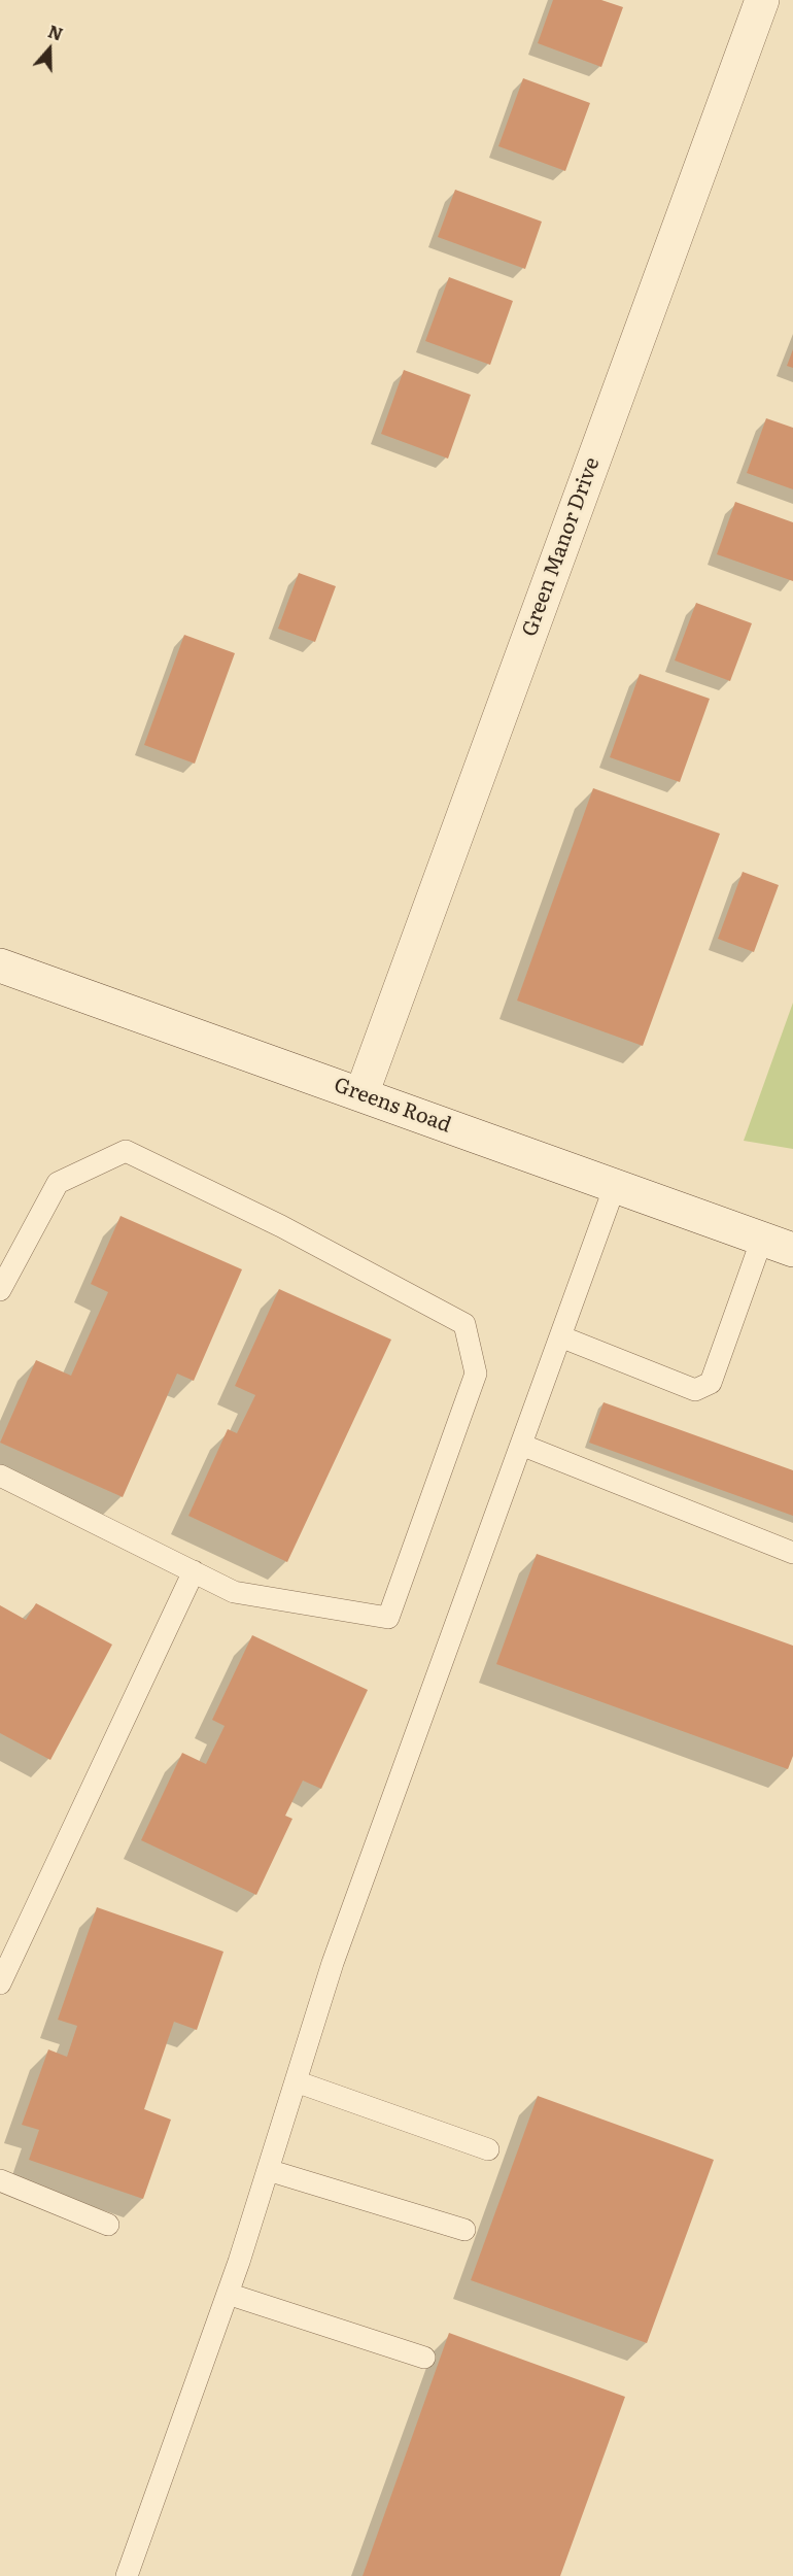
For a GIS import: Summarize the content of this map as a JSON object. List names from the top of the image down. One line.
{"streets":{"street":["Green Manor Drive","Greens Road"]},"crossings":[["Green Manor Drive","Greens Road"]],"north":"top"}
